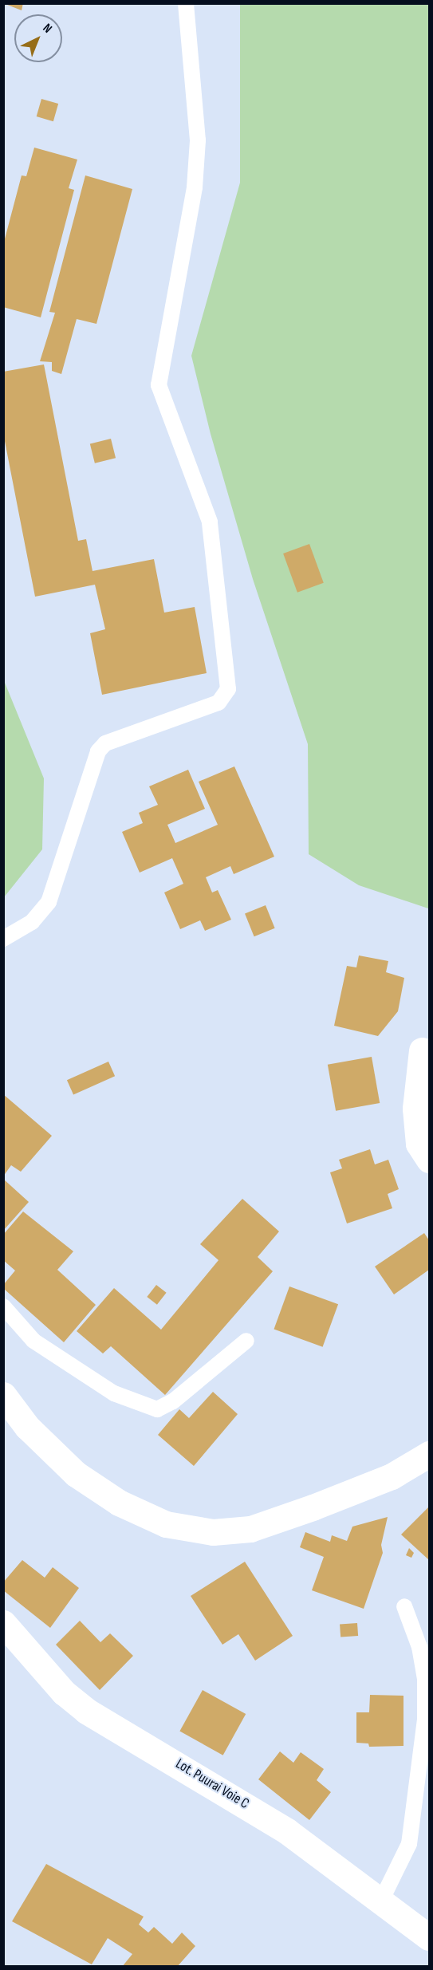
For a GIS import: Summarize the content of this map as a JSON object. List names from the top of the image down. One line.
{"streets":{"street":["Lot. Puurai Voie C"]},"north":"top right"}
